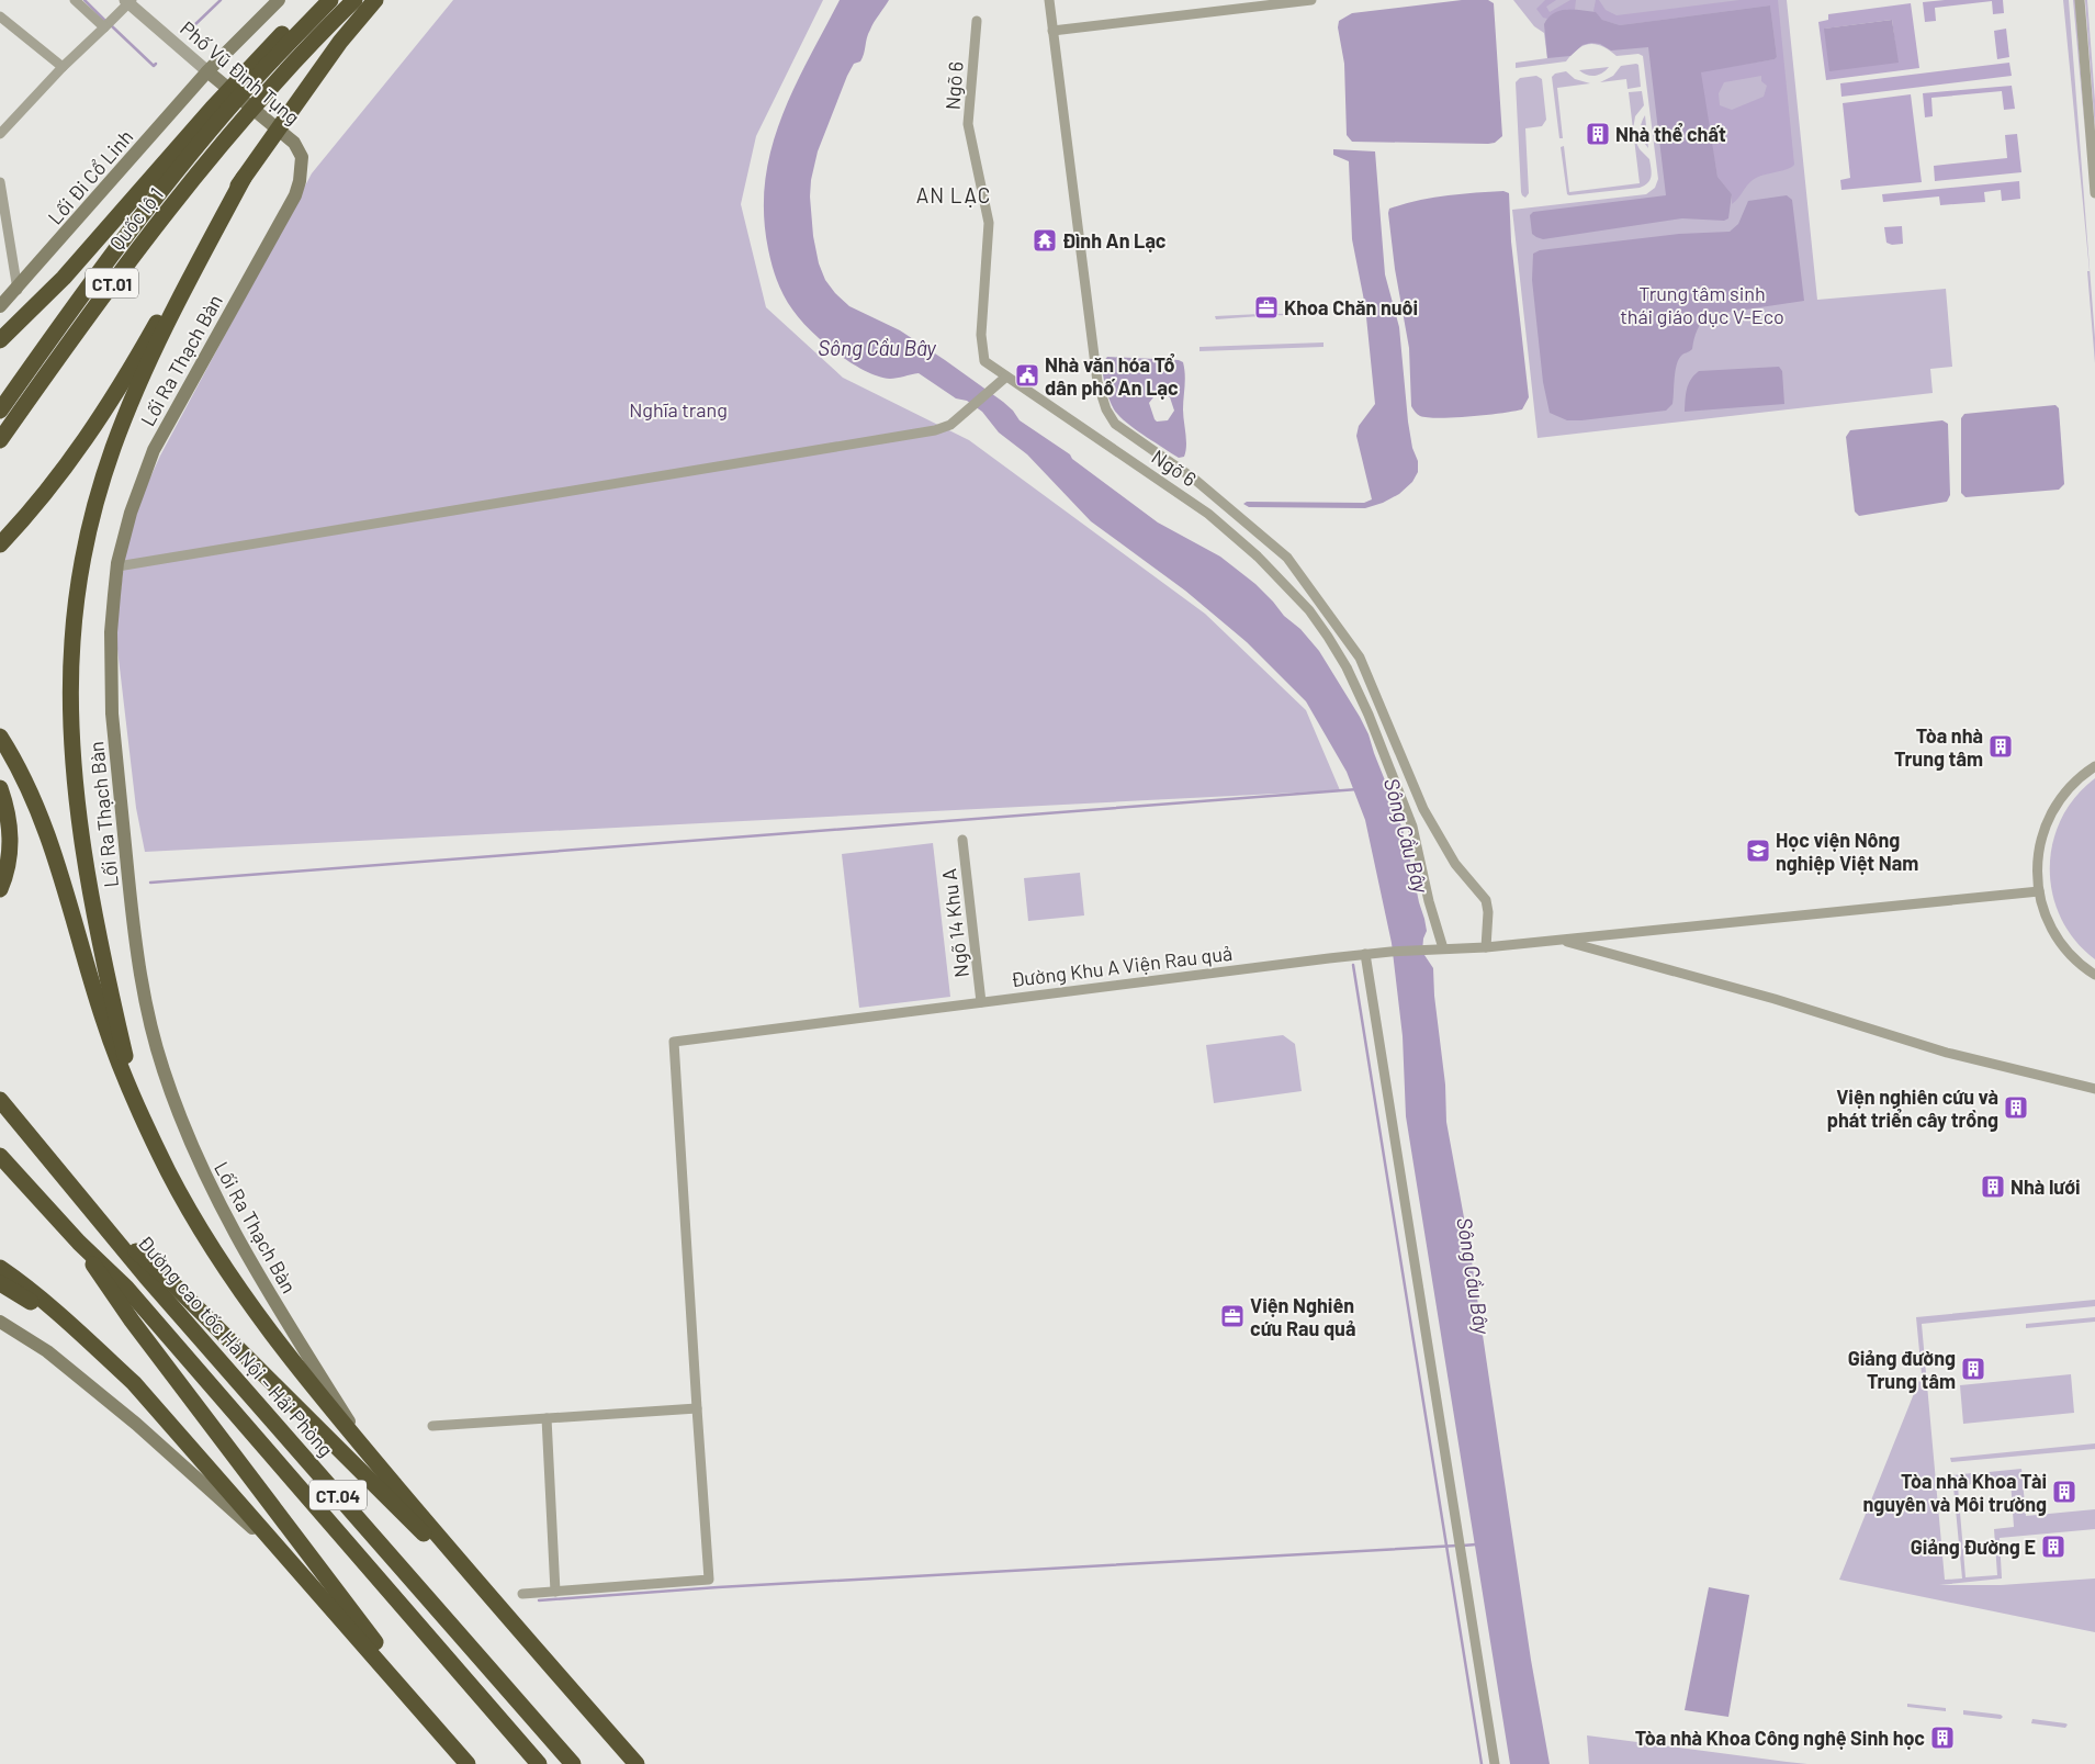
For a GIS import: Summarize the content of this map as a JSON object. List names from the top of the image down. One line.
{"streets":{"highway":["Quốc lộ 1","CT.01","Đường cao tốc Hà Nội – Hải Phòng","CT.04"],"main road":["Phố Vũ Đình Tụng","Lối Đi Cổ Linh","Lối Ra Thạch Bàn"],"street":["Ngõ 6","Ngõ 14 Khu A","Đường Khu A Viện Rau quả"]},"crossings":[["Phố Vũ Đình Tụng","Lối Đi Cổ Linh"],["Phố Vũ Đình Tụng","Lối Ra Thạch Bàn"],["Ngõ 6","Đường Khu A Viện Rau quả"],["Quốc lộ 1","CT.01"],["Ngõ 14 Khu A","Đường Khu A Viện Rau quả"]],"districts":["AN LẠC"],"water":["Sông Cầu Bây"],"parks":["Trung tâm sinh thái giáo dục V-Eco","Nghĩa trang"],"places":{"building":["Nhà thể chất","Tòa nhà Trung tâm","Viện nghiên cứu và phát triển cây trồng","Nhà lưới","Giảng đường Trung tâm","Tòa nhà Khoa Tài nguyên và Môi trường","Giảng Đường E","Tòa nhà Khoa Công nghệ Sinh học"],"temple":["Đình An Lạc"],"office":["Khoa Chăn nuôi","Viện Nghiên cứu Rau quả"],"public building":["Nhà văn hóa Tổ dân phố An Lạc"],"school or university":["Học viện Nông nghiệp Việt Nam"]}}
